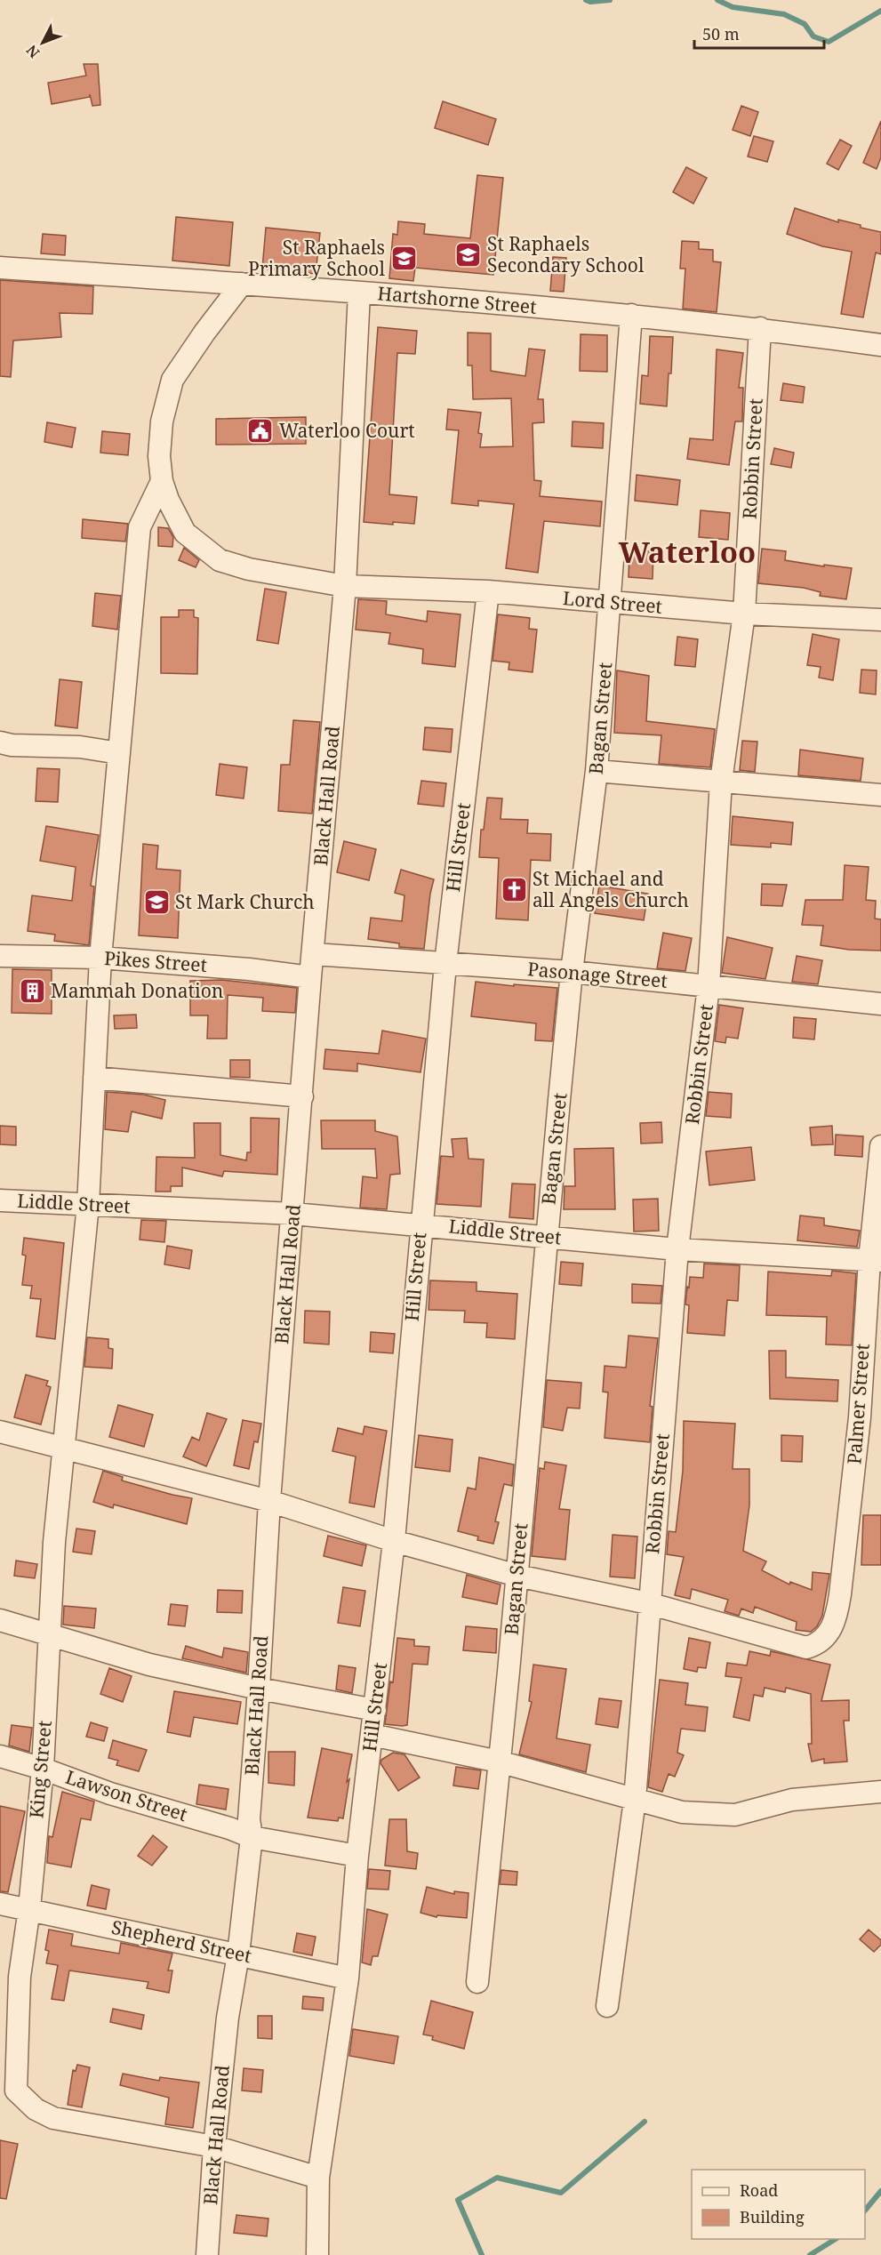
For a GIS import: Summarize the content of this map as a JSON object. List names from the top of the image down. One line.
{"streets":{"street":["Hartshorne Street","Robbin Street","Lord Street","Bagan Street","Black Hall Road","Hill Street","Pikes Street","Pasonage Street","Liddle Street","Palmer Street","King Street","Lawson Street","Shepherd Street"]},"crossings":[["Hartshorne Street","Robbin Street"],["Hartshorne Street","Lord Street"],["Hartshorne Street","Bagan Street"],["Hartshorne Street","Black Hall Road"],["Robbin Street","Lord Street"],["Robbin Street","Pasonage Street"],["Robbin Street","Liddle Street"],["Robbin Street","Palmer Street"],["Lord Street","Bagan Street"],["Lord Street","Black Hall Road"],["Lord Street","Hill Street"],["Lord Street","King Street"],["Bagan Street","Pasonage Street"],["Bagan Street","Liddle Street"],["Black Hall Road","Pikes Street"],["Black Hall Road","Pasonage Street"],["Black Hall Road","Liddle Street"],["Black Hall Road","King Street"],["Black Hall Road","Lawson Street"],["Black Hall Road","Shepherd Street"],["Hill Street","Pasonage Street"],["Hill Street","Liddle Street"],["Hill Street","Lawson Street"],["Hill Street","Shepherd Street"],["Pikes Street","King Street"],["Liddle Street","Palmer Street"],["Liddle Street","King Street"],["King Street","Lawson Street"],["King Street","Shepherd Street"]],"districts":["Waterloo"],"places":{"school or university":["St Raphaels Secondary School","St Raphaels Primary School","St Mark Church"],"public building":["Waterloo Court"],"church":["St Michael and all Angels Church"],"building":["Mammah Donation"]},"legend":["Road","Building"],"scale_bar":"50 m","north":"bottom left"}
